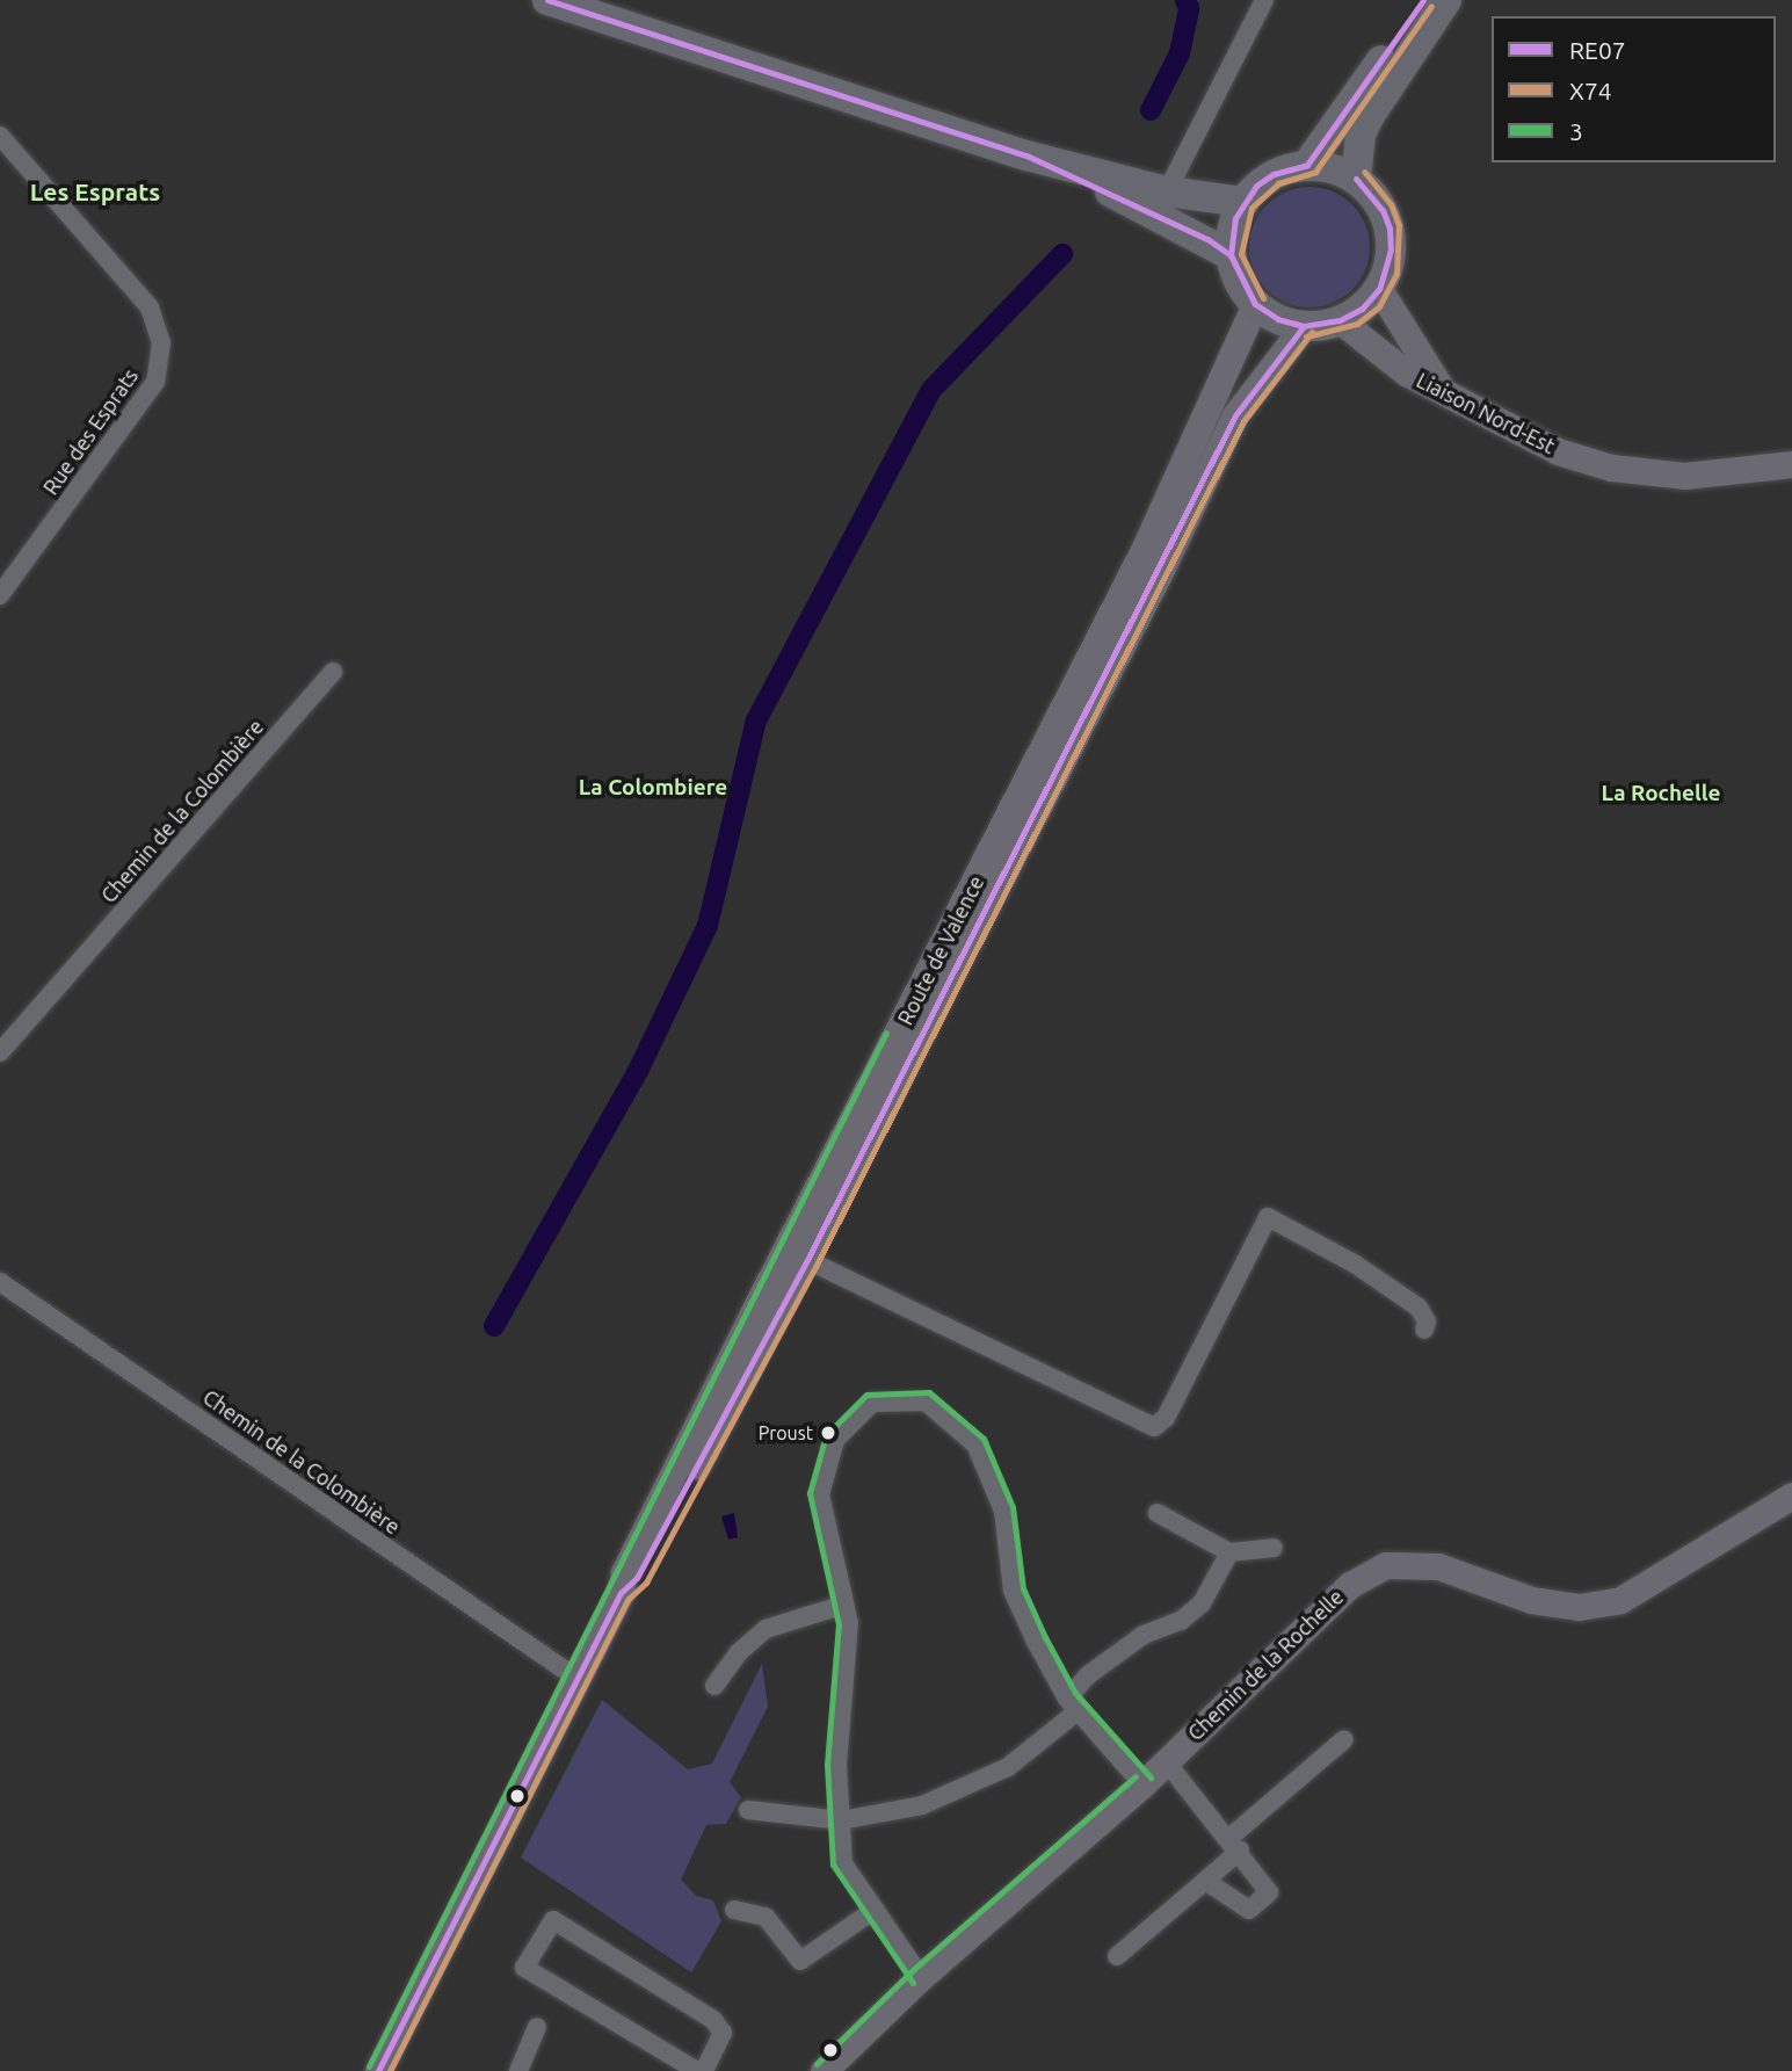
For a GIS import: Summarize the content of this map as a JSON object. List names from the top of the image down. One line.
{"streets":{"main road":["Liaison Nord-Est","Route de Valence","Chemin de la Rochelle"],"street":["Rue des Esprats","Chemin de la Colombière"]},"crossings":[["Liaison Nord-Est","Route de Valence"],["Chemin de la Colombière","Route de Valence"]],"districts":["Les Esprats","La Colombiere","La Rochelle"],"places":["Proust"],"lines":["transit line RE07","transit line X74","transit line 3"],"legend":["RE07","X74","3"]}
